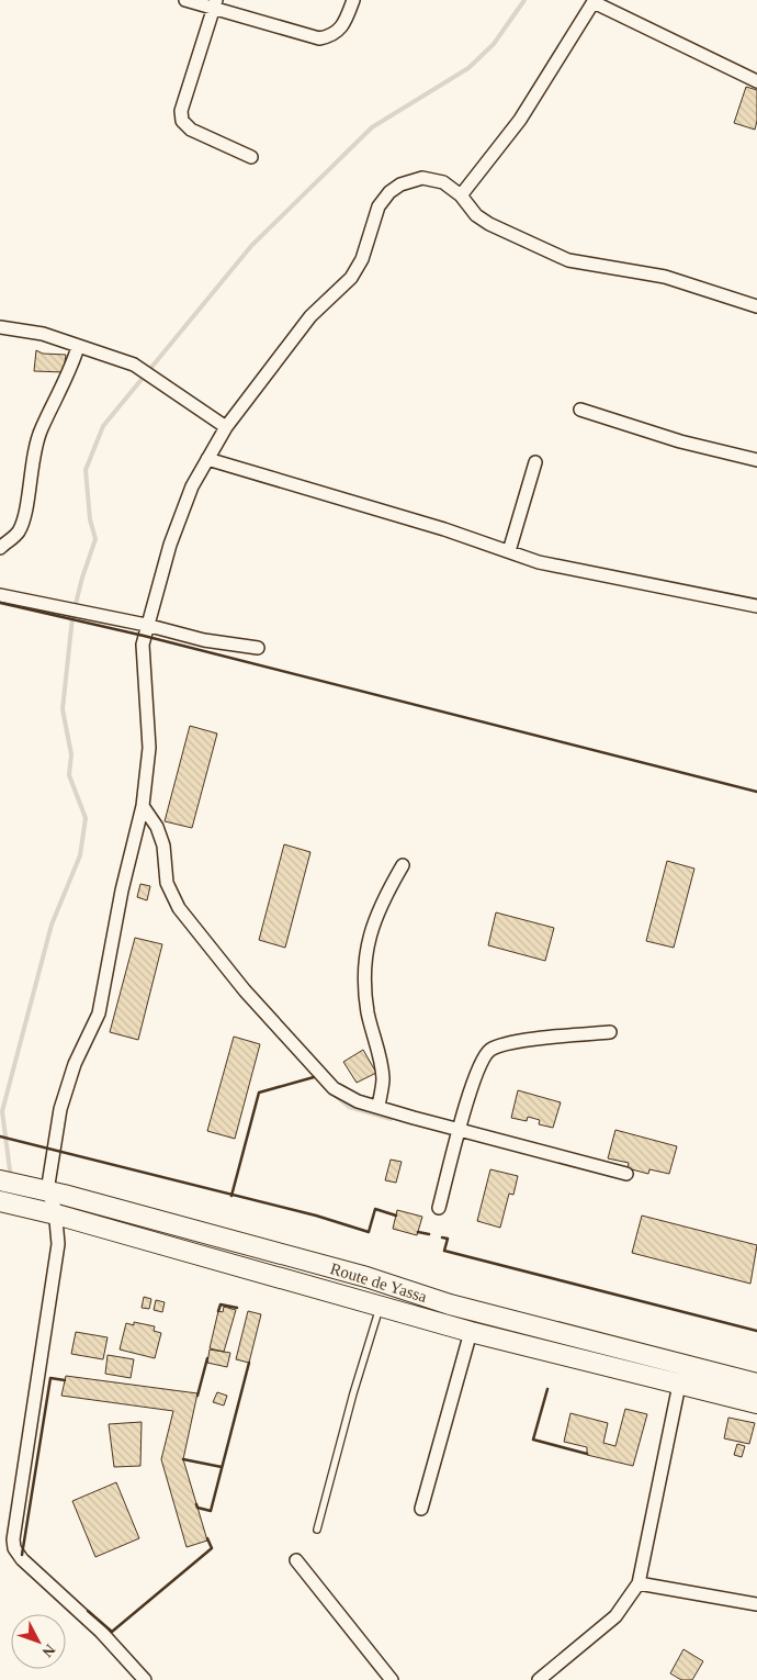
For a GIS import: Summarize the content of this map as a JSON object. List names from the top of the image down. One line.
{"streets":{"main road":["Route de Yassa"]},"north":"bottom right"}
